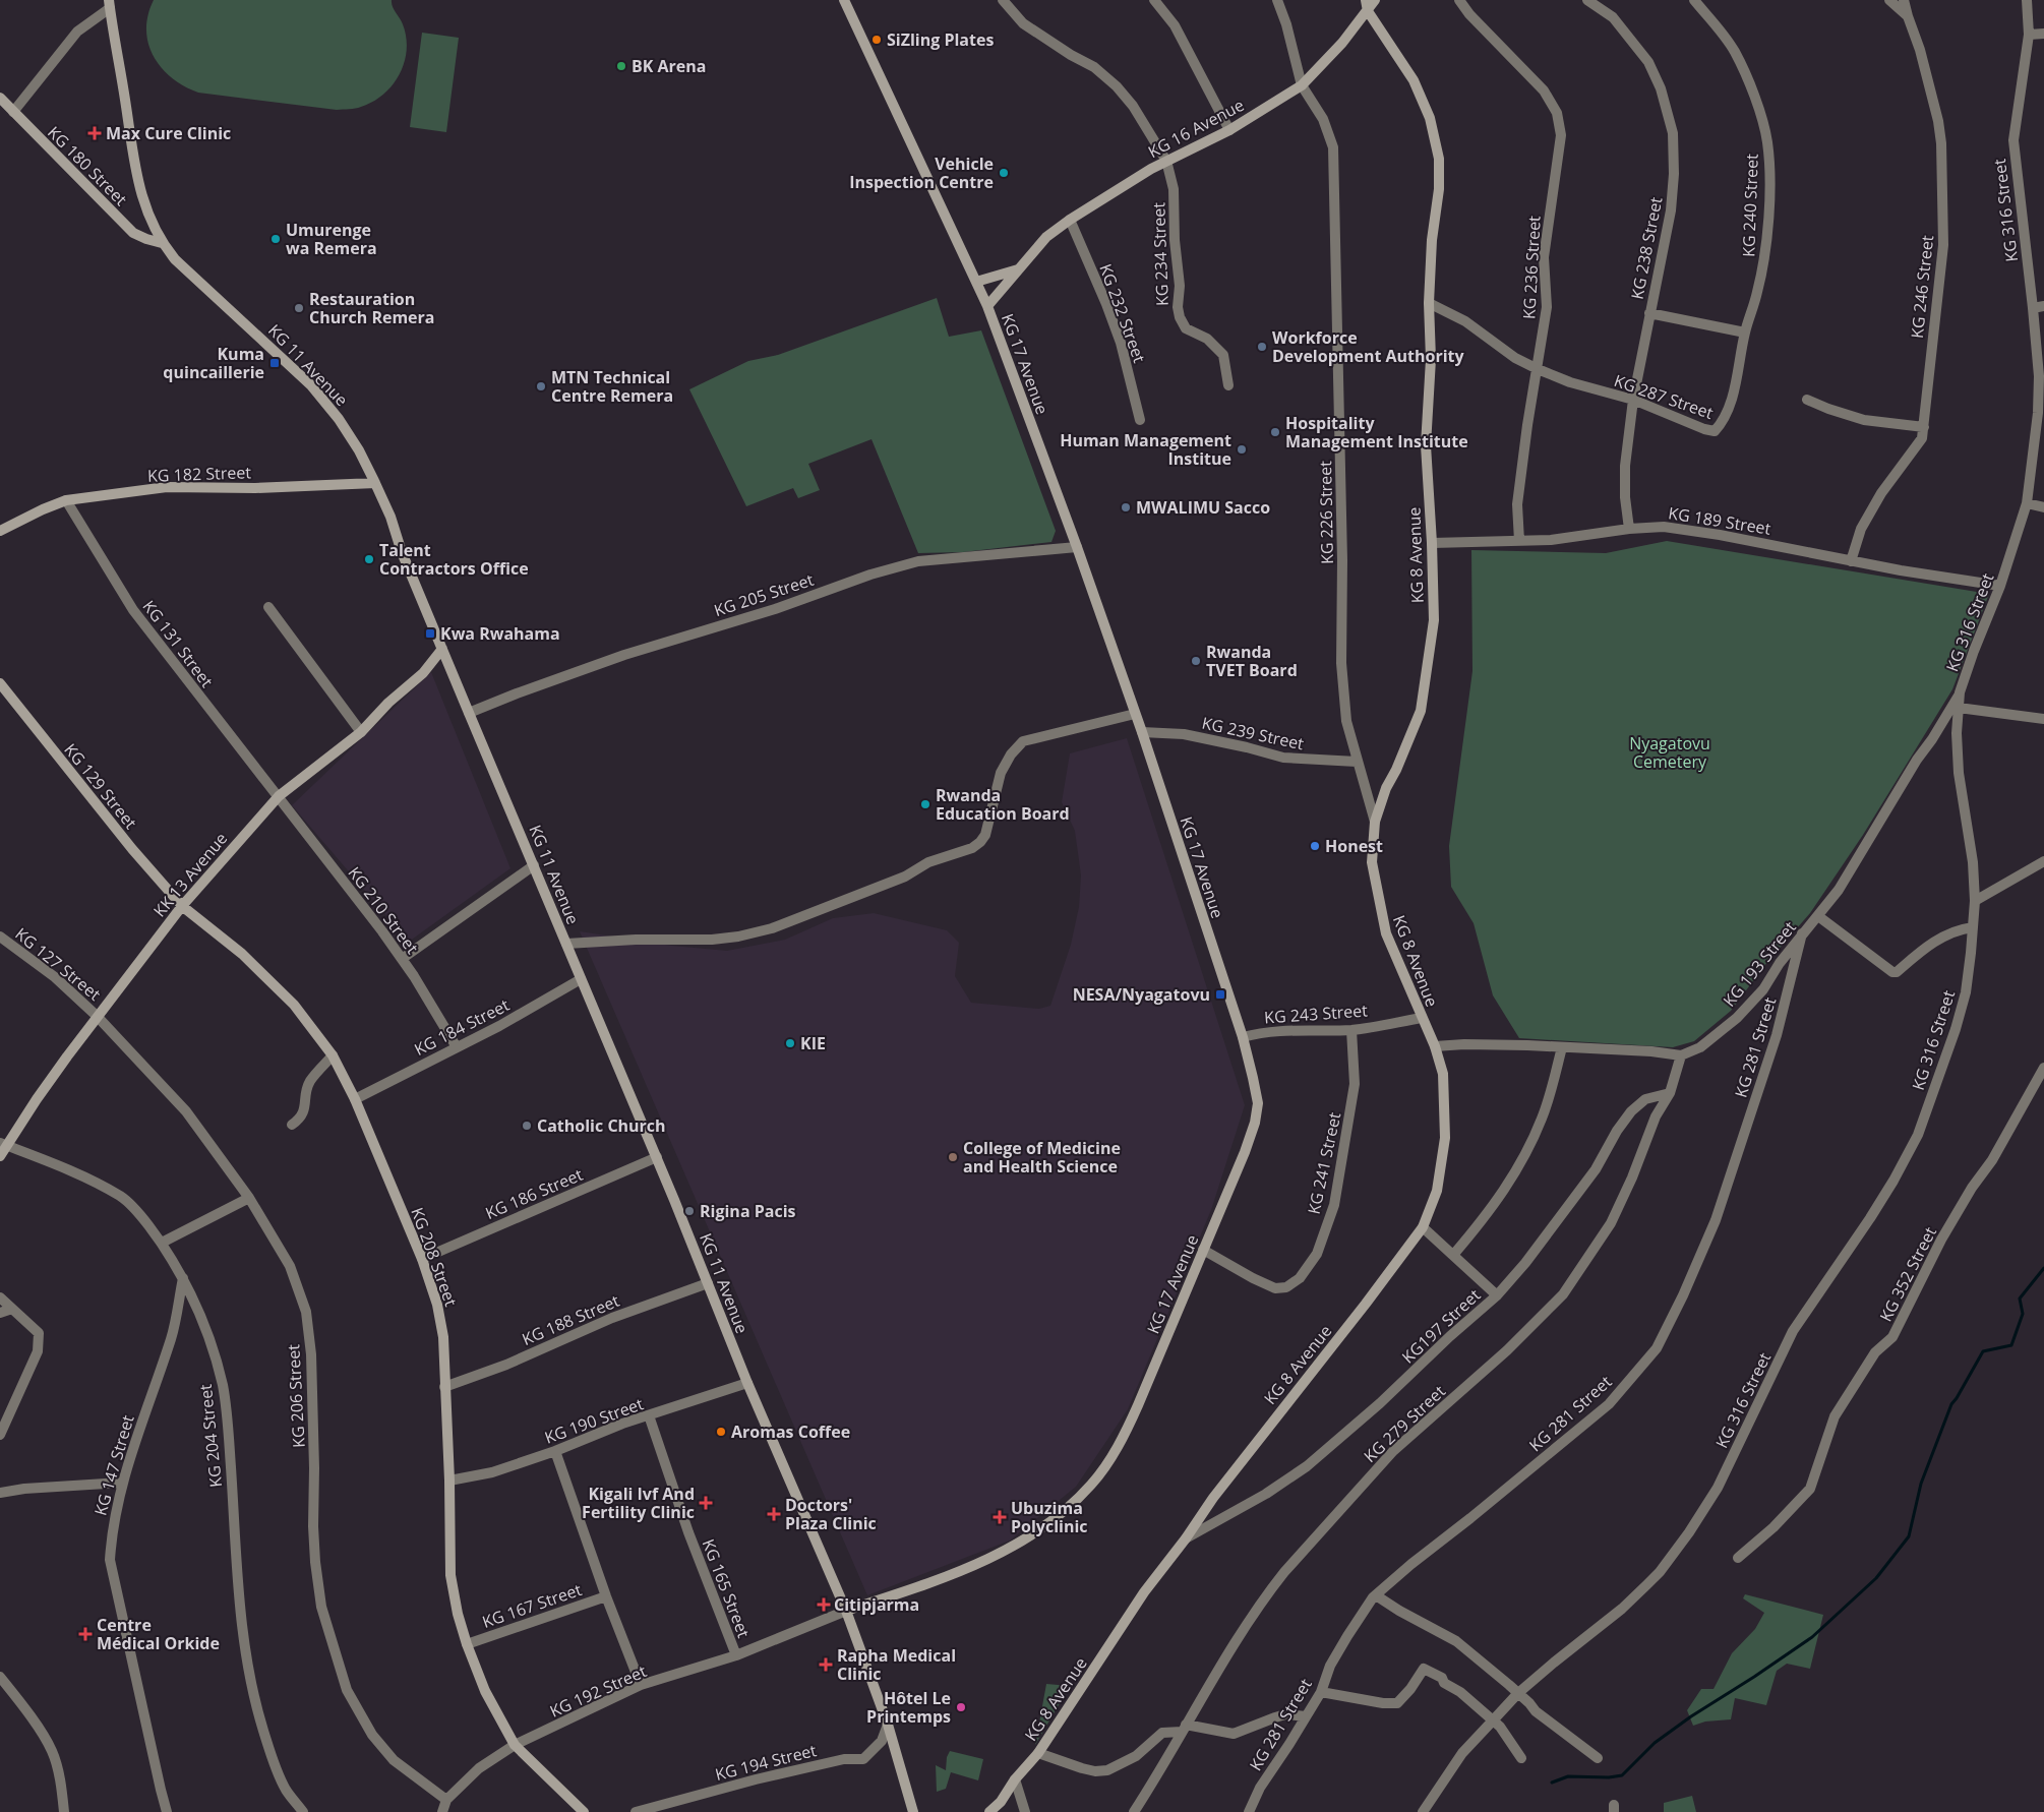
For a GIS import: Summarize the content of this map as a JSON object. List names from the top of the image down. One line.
{"streets":{"street":["KG 16 Avenue","KG 180 Street","KG 240 Street","KG 316 Street","KG 238 Street","KG 234 Street","KG 236 Street","KG 246 Street","KG 232 Street","KG 17 Avenue","KG 11 Avenue","KG 287 Street","KG 182 Street","KG 226 Street","KG 189 Street","KG 8 Avenue","KG 205 Street","KG 131 Street","KG 239 Street","KG 129 Street","KK 13 Avenue","KG 210 Street","KG 127 Street","KG 193 Street","KG 243 Street","KG 184 Street","KG 281 Street","KG 241 Street","KG 186 Street","KG 208 Street","KG 352 Street","KG 188 Street","KG197 Street","KG 206 Street","KG 190 Street","KG 279 Street","KG 204 Street","KG 147 Street","KG 165 Street","KG 167 Street","KG 192 Street","KG 194 Street"]},"crossings":[["KG 16 Avenue","KG 234 Street"],["KG 16 Avenue","KG 232 Street"],["KG 16 Avenue","KG 17 Avenue"],["KG 16 Avenue","KG 226 Street"],["KG 16 Avenue","KG 8 Avenue"],["KG 180 Street","KG 11 Avenue"],["KG 240 Street","KG 287 Street"],["KG 316 Street","KG 189 Street"],["KG 316 Street","KG 193 Street"],["KG 238 Street","KG 287 Street"],["KG 238 Street","KG 189 Street"],["KG 236 Street","KG 287 Street"],["KG 236 Street","KG 189 Street"],["KG 246 Street","KG 189 Street"],["KG 17 Avenue","KG 11 Avenue"],["KG 17 Avenue","KG 205 Street"],["KG 17 Avenue","KG 239 Street"],["KG 17 Avenue","KG 243 Street"],["KG 17 Avenue","KG 241 Street"],["KG 17 Avenue","KG 192 Street"],["KG 11 Avenue","KG 182 Street"],["KG 11 Avenue","KG 205 Street"],["KG 11 Avenue","KK 13 Avenue"],["KG 11 Avenue","KG 184 Street"],["KG 11 Avenue","KG 186 Street"],["KG 11 Avenue","KG 188 Street"],["KG 11 Avenue","KG 190 Street"],["KG 11 Avenue","KG 192 Street"],["KG 11 Avenue","KG 194 Street"],["KG 287 Street","KG 8 Avenue"],["KG 182 Street","KG 131 Street"],["KG 226 Street","KG 8 Avenue"],["KG 226 Street","KG 239 Street"],["KG 189 Street","KG 8 Avenue"],["KG 8 Avenue","KG 243 Street"],["KG 8 Avenue","KG197 Street"],["KG 131 Street","KK 13 Avenue"],["KG 131 Street","KG 210 Street"],["KG 129 Street","KK 13 Avenue"],["KG 129 Street","KG 208 Street"],["KK 13 Avenue","KG 210 Street"],["KK 13 Avenue","KG 127 Street"],["KK 13 Avenue","KG 208 Street"],["KK 13 Avenue","KG 206 Street"],["KK 13 Avenue","KG 204 Street"],["KG 210 Street","KG 184 Street"],["KG 127 Street","KG 206 Street"],["KG 193 Street","KG 281 Street"],["KG 193 Street","KG 279 Street"],["KG 243 Street","KG 241 Street"],["KG 184 Street","KG 208 Street"],["KG 186 Street","KG 208 Street"],["KG 208 Street","KG 188 Street"],["KG 208 Street","KG 190 Street"],["KG 208 Street","KG 167 Street"],["KG 208 Street","KG 192 Street"],["KG197 Street","KG 279 Street"],["KG 206 Street","KG 192 Street"],["KG 190 Street","KG 165 Street"],["KG 190 Street","KG 167 Street"],["KG 204 Street","KG 147 Street"],["KG 165 Street","KG 192 Street"],["KG 167 Street","KG 192 Street"]],"parks":["Nyagatovu Cemetery"],"places":{"other":["SiZling Plates","BK Arena","Vehicle Inspection Centre","Umurenge wa Remera","Restauration Church Remera","Workforce Development Authority","MTN Technical Centre Remera","Hospitality Management Institute","Human Management Institue","MWALIMU Sacco","Talent Contractors Office","Rwanda TVET Board","Rwanda Education Board","Honest","KIE","Catholic Church","College of Medicine and Health Science","Rigina Pacis","Aromas Coffee","Hôtel Le Printemps"],"health":["Max Cure Clinic","Kigali Ivf And Fertility Clinic","Doctors' Plaza Clinic","Ubuzima Polyclinic","Citipjarma","Centre Médical Orkide","Rapha Medical Clinic"],"transit":["Kuma quincaillerie","Kwa Rwahama","NESA/Nyagatovu"]}}
